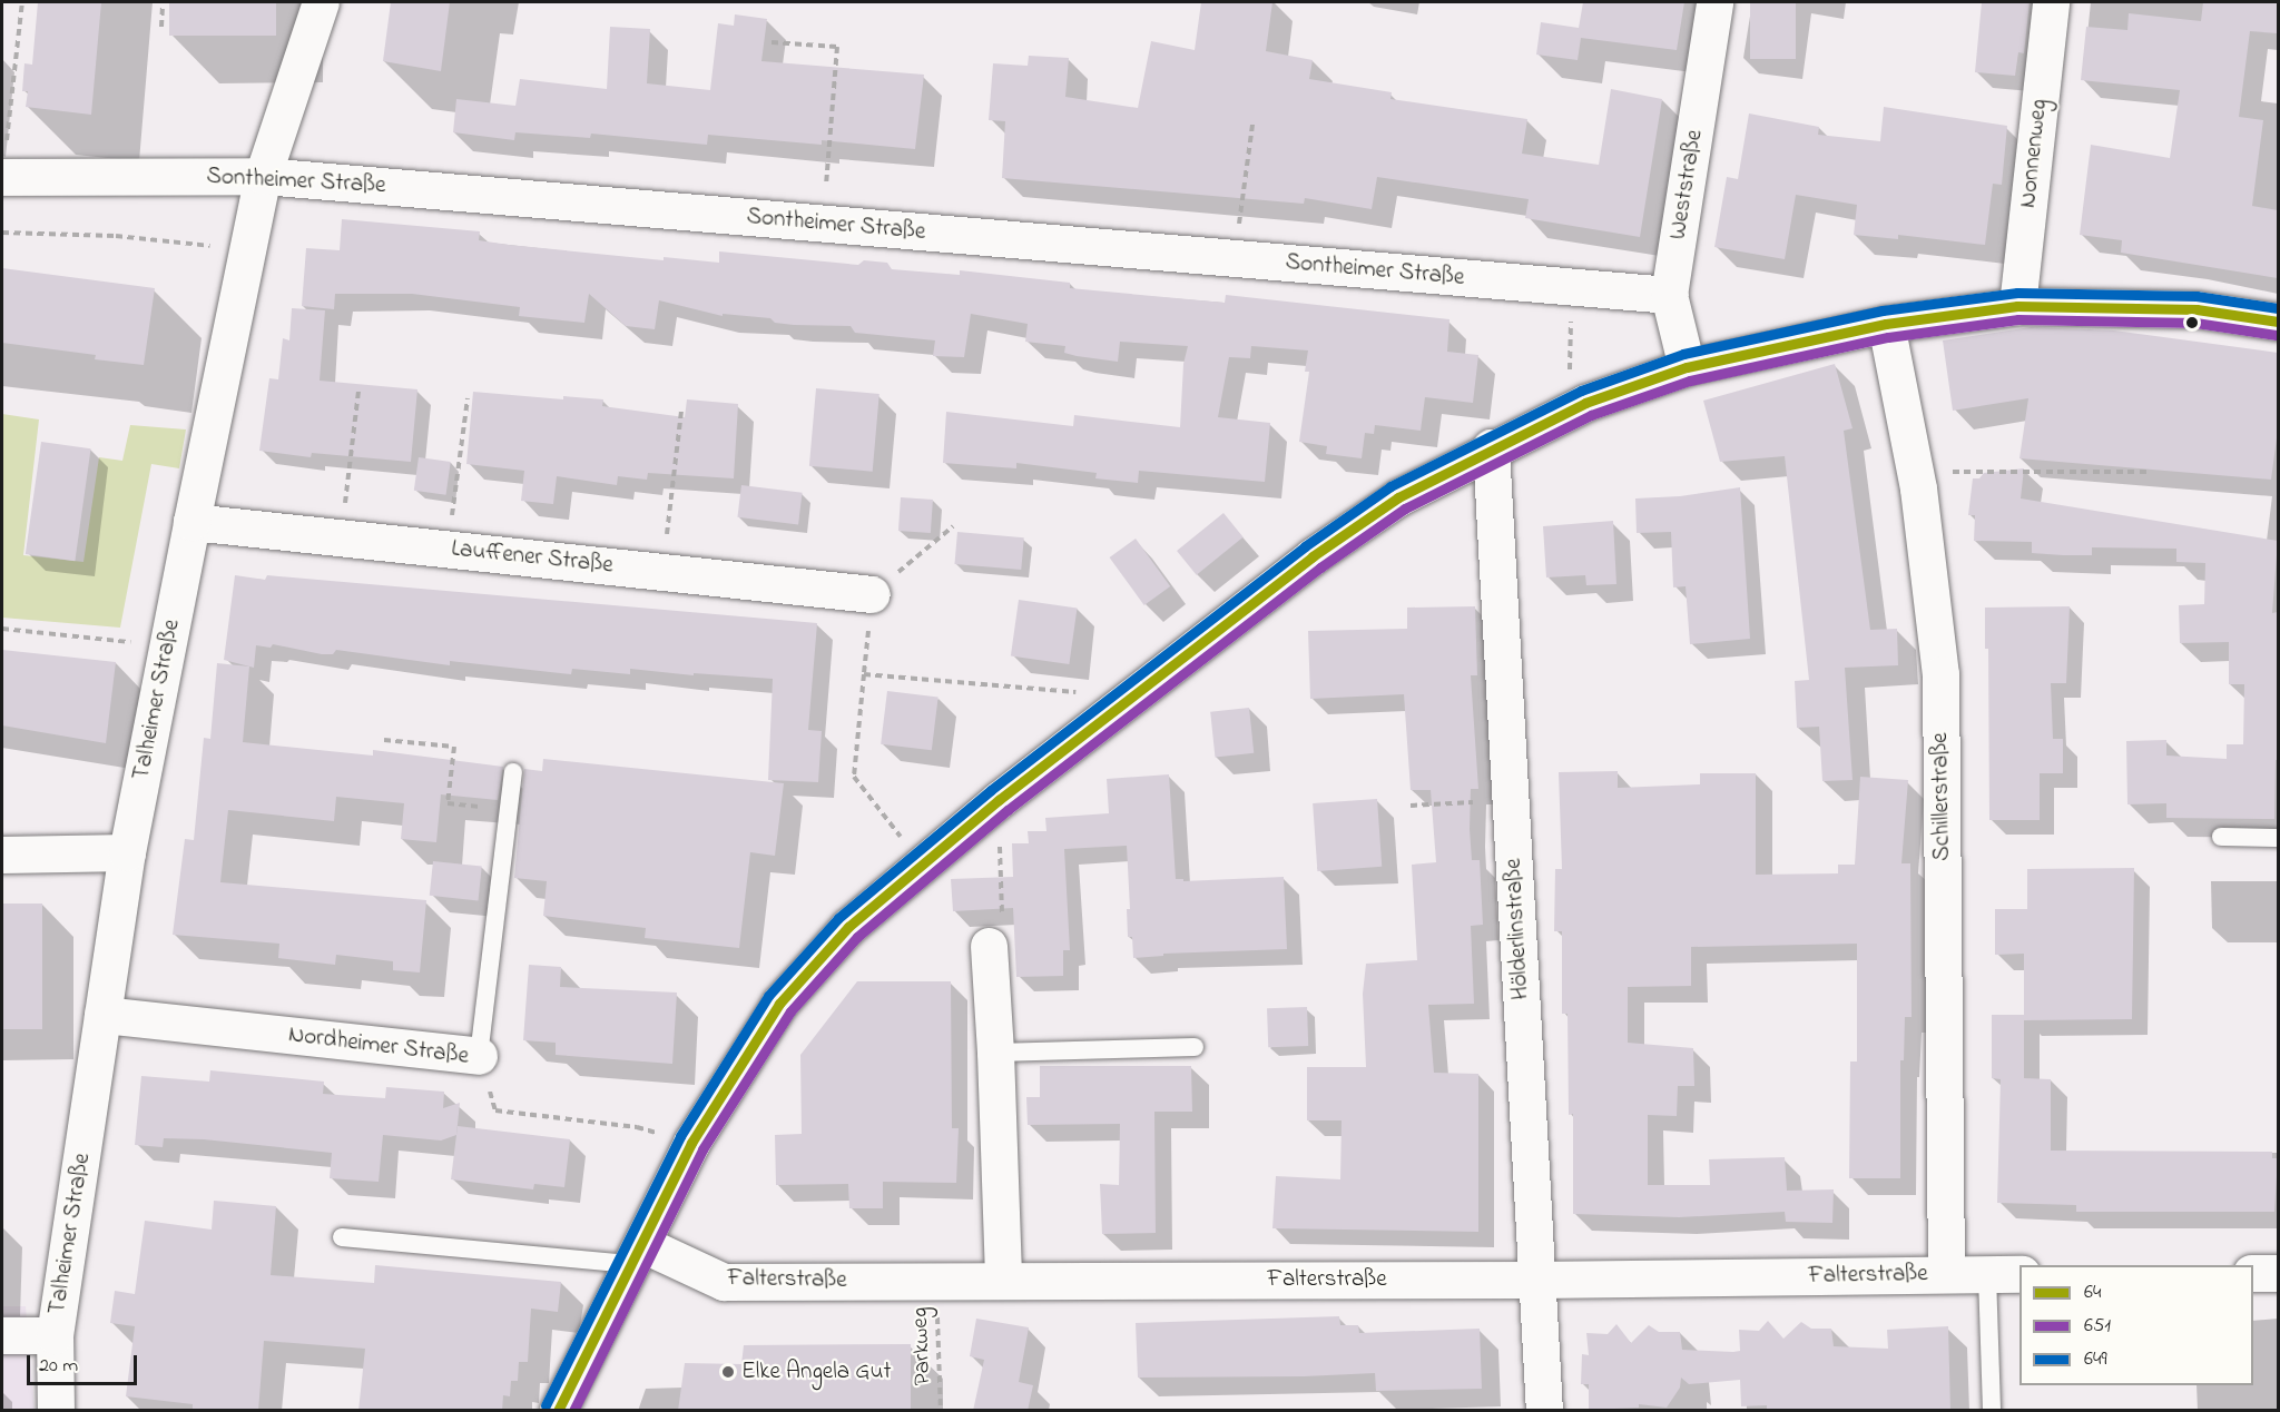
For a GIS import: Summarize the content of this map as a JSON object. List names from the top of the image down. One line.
{"streets":{"street":["Nonnenweg","Sontheimer Straße","Weststraße","Lauffener Straße","Talheimer Straße","Schillerstraße","Hölderlinstraße","Nordheimer Straße","Falterstraße"],"path":["Parkweg"]},"crossings":[["Sontheimer Straße","Weststraße"],["Sontheimer Straße","Talheimer Straße"],["Lauffener Straße","Talheimer Straße"],["Talheimer Straße","Nordheimer Straße"],["Schillerstraße","Falterstraße"],["Hölderlinstraße","Falterstraße"],["Falterstraße","Parkweg"]],"places":["Elke Angela Gut"],"lines":["transit line 649","transit line 64","transit line 651"],"legend":["64","651","649"],"scale_bar":"20 m"}
